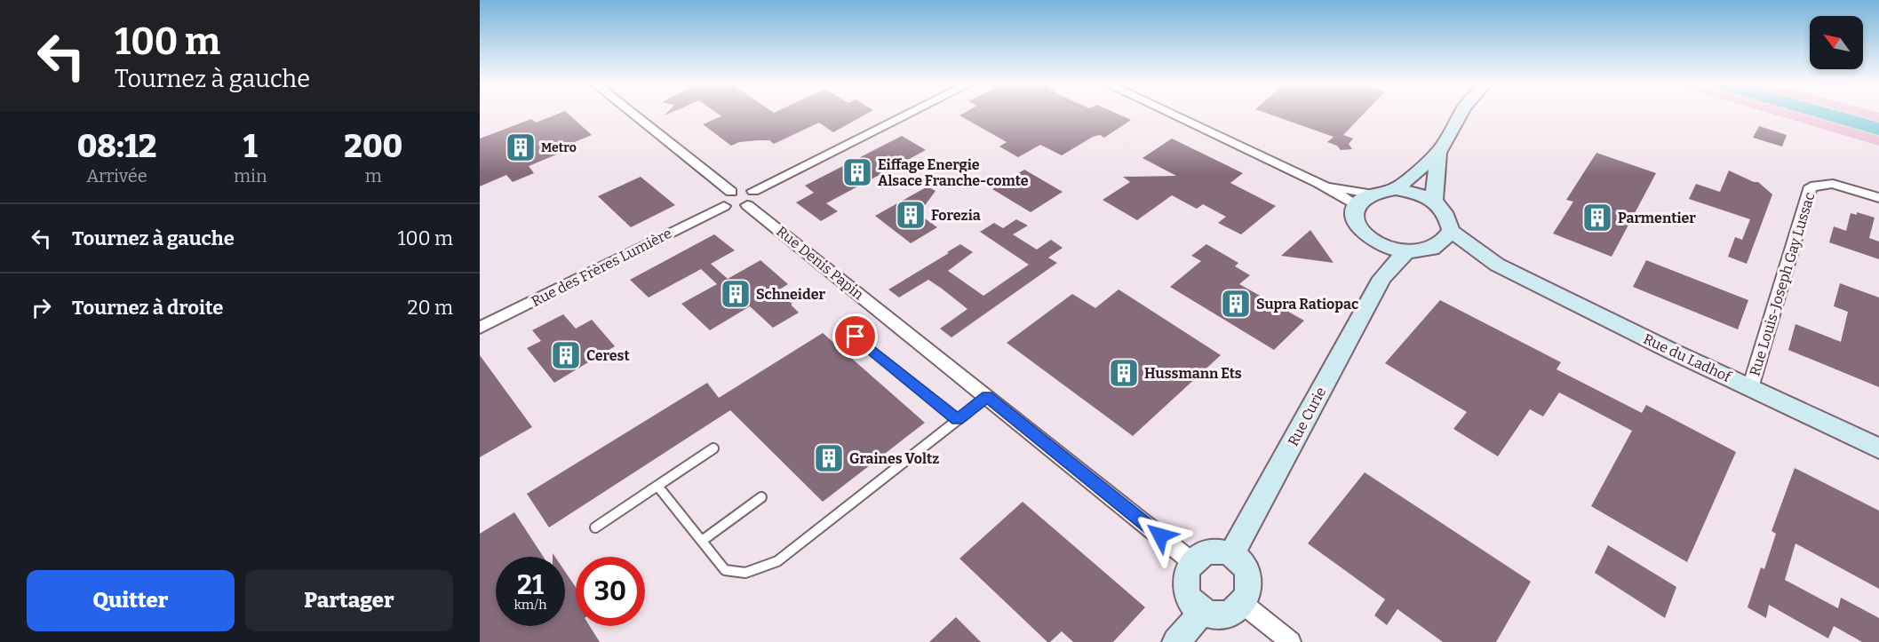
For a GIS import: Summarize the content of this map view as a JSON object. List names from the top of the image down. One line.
{"streets":{"main road":["Rue du Ladhof","Rue Curie"],"street":["Rue Denis Papin","Rue des Frères Lumière","Rue Louis-Joseph Gay Lussac"]},"crossings":[["Rue Denis Papin","Rue Curie"],["Rue Louis-Joseph Gay Lussac","Rue du Ladhof"],["Rue du Ladhof","Rue Curie"]],"places":{"building":["Metro","Eiffage Energie Alsace Franche-comte","Forezia","Parmentier","Schneider","Supra Ratiopac","Cerest","Hussmann Ets","Graines Voltz"]},"north":"top left","page":{"turn":["100 m","Tournez à gauche"],"eta":["08:12","Arrivée","1","min","200","m"],"list":[{"name":"Tournez à gauche","value":"100 m"},{"name":"Tournez à droite","value":"20 m"}],"speed":"21 km/h","limit":"30","buttons":["Quitter","Partager"]}}
